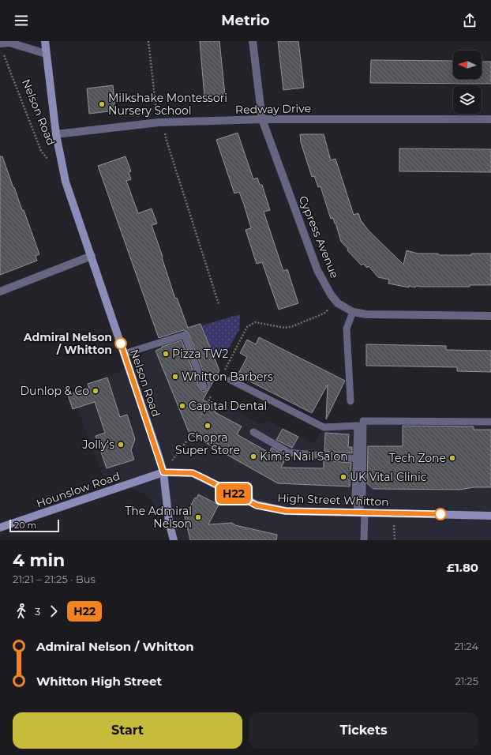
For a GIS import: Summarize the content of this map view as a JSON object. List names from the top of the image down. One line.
{"streets":{"street":["Redway Drive","Nelson Road","Cypress Avenue","Hounslow Road","High Street Whitton"]},"crossings":[["Redway Drive","Nelson Road"],["Redway Drive","Cypress Avenue"],["Nelson Road","Hounslow Road"],["Nelson Road","High Street Whitton"],["Hounslow Road","High Street Whitton"]],"places":["Milkshake Montessori Nursery School","Admiral Nelson / Whitton","Pizza TW2","Whitton Barbers","Dunlop & Co","Capital Dental","Chopra Super Store","Jolly's","Kim's Nail Salon","Tech Zone","UK Vital Clinic","The Admiral Nelson"],"lines":["bus line H22"],"scale_bar":"20 m","north":"left","page":{"header":"Metrio","on_map":"H22","scale":"20 m","heading":["4 min","21:21 – 21:25 · Bus","£1.80"],"legs":["3","H22"],"list":[{"name":"Admiral Nelson / Whitton","value":"21:24"},{"name":"Whitton High Street","value":"21:25"}],"buttons":["Start","Tickets"]}}
